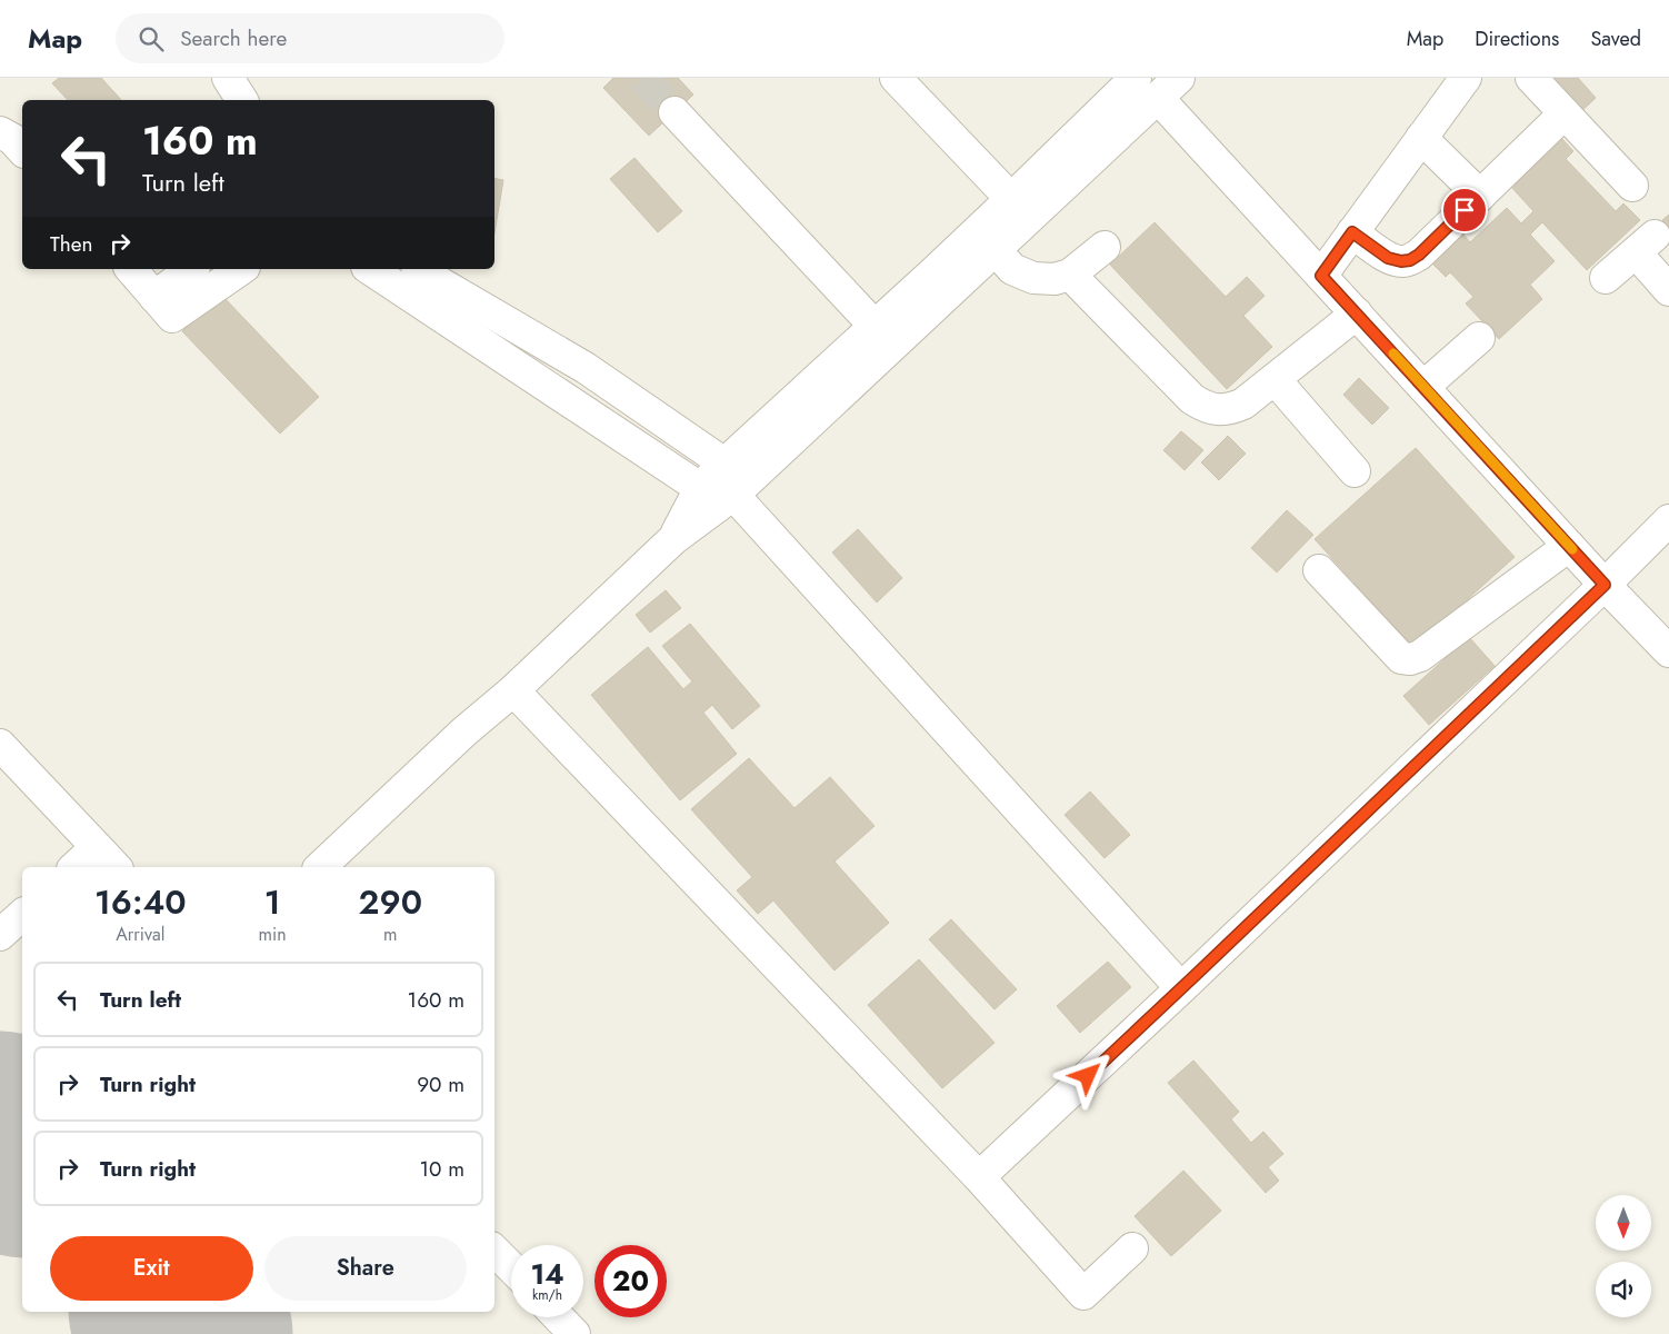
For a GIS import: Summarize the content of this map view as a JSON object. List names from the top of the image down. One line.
{"north":"bottom","page":{"header":"Map","search":"Search here","nav":["Map","Directions","Saved"],"turn":["160 m","Turn left"],"then":"Then","eta":["16:40","Arrival","1","min","290","m"],"list":[{"name":"Turn left","value":"160 m"},{"name":"Turn right","value":"90 m"},{"name":"Turn right","value":"10 m"}],"buttons":["Exit","Share"],"speed":"14 km/h","limit":"20"}}
